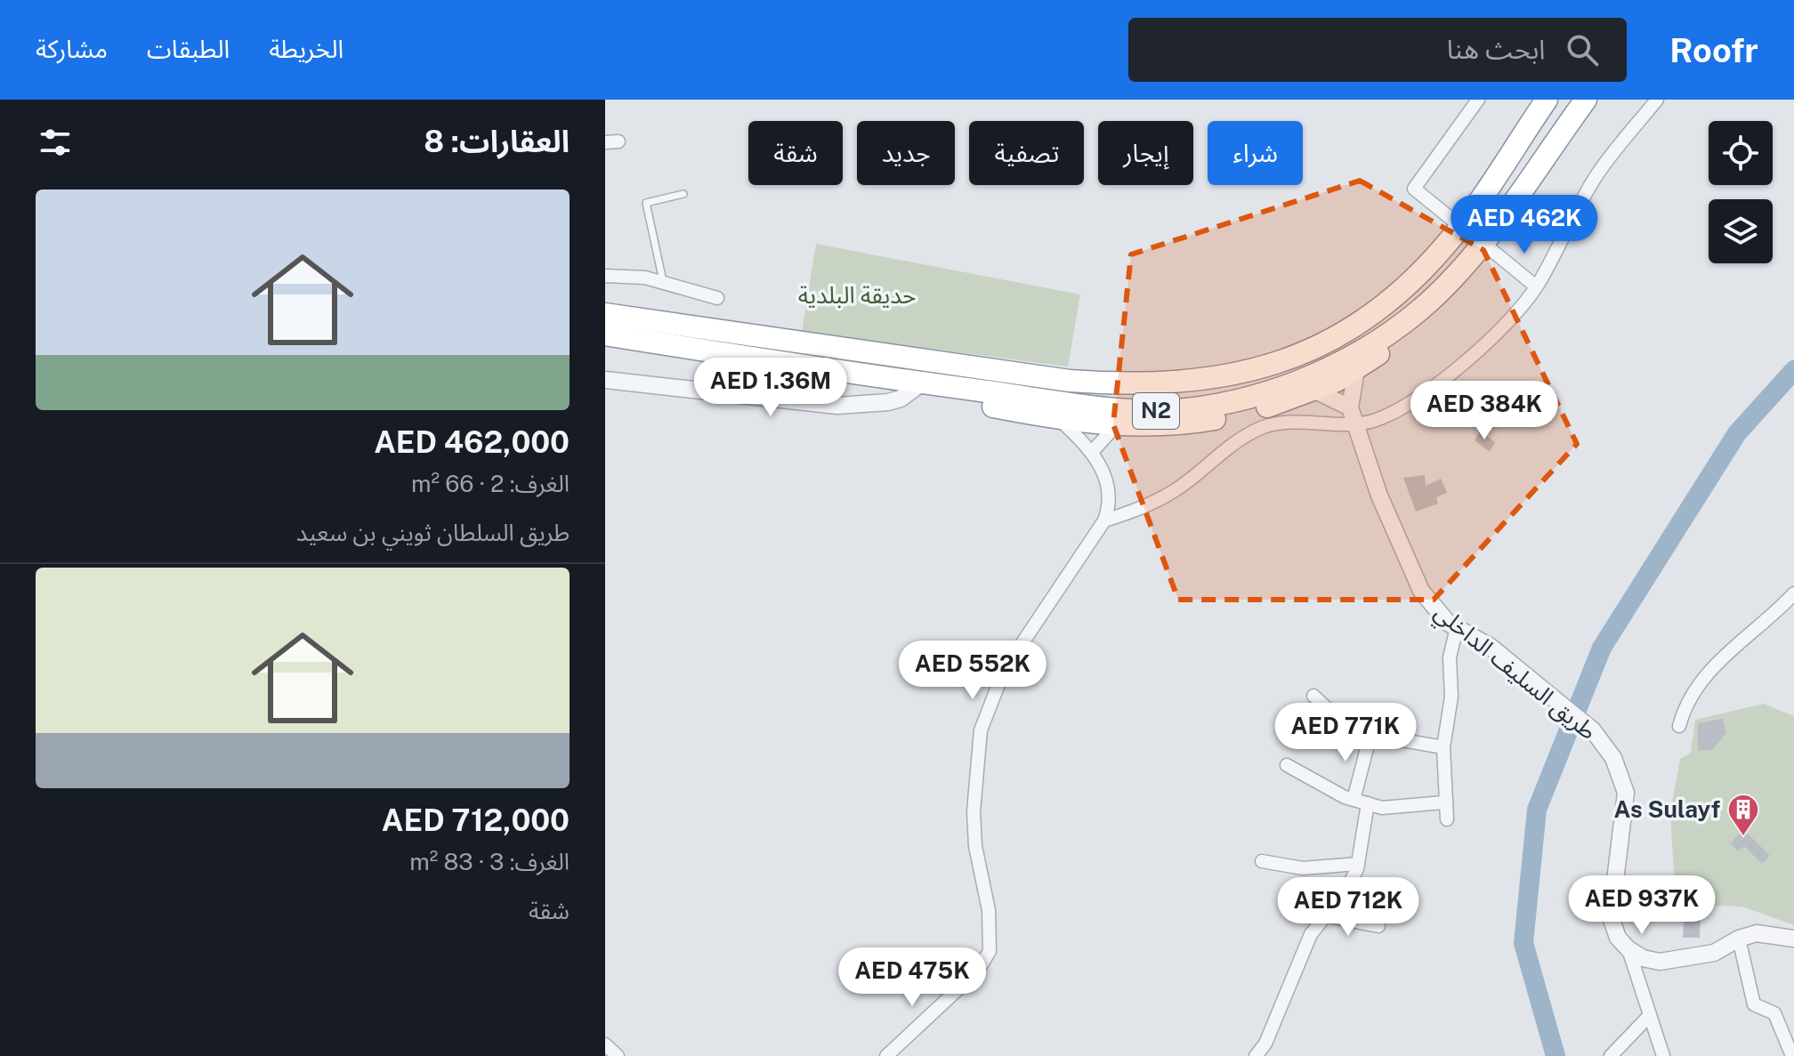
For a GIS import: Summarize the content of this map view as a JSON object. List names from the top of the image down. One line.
{"streets":{"highway":["N2"],"street":["طريق السليف الداخلي"]},"parks":["حديقة البلدية"],"places":{"building":["As Sulayf"]},"page":{"header":"Roofr","search":"ابحث هنا","nav":["الخريطة","الطبقات","مشاركة"],"heading":"العقارات: 8","chip":["شراء","إيجار","تصفية","جديد","شقة"],"list":[{"name":"AED 462,000","note":"الغرف: 2 · 66 m² · طريق السلطان ثويني بن سعيد"},{"name":"AED 712,000","note":"الغرف: 3 · 83 m² · شقة"}],"price":["AED 462K","AED 1.36M","AED 384K","AED 552K","AED 771K","AED 937K","AED 712K","AED 475K"]}}
